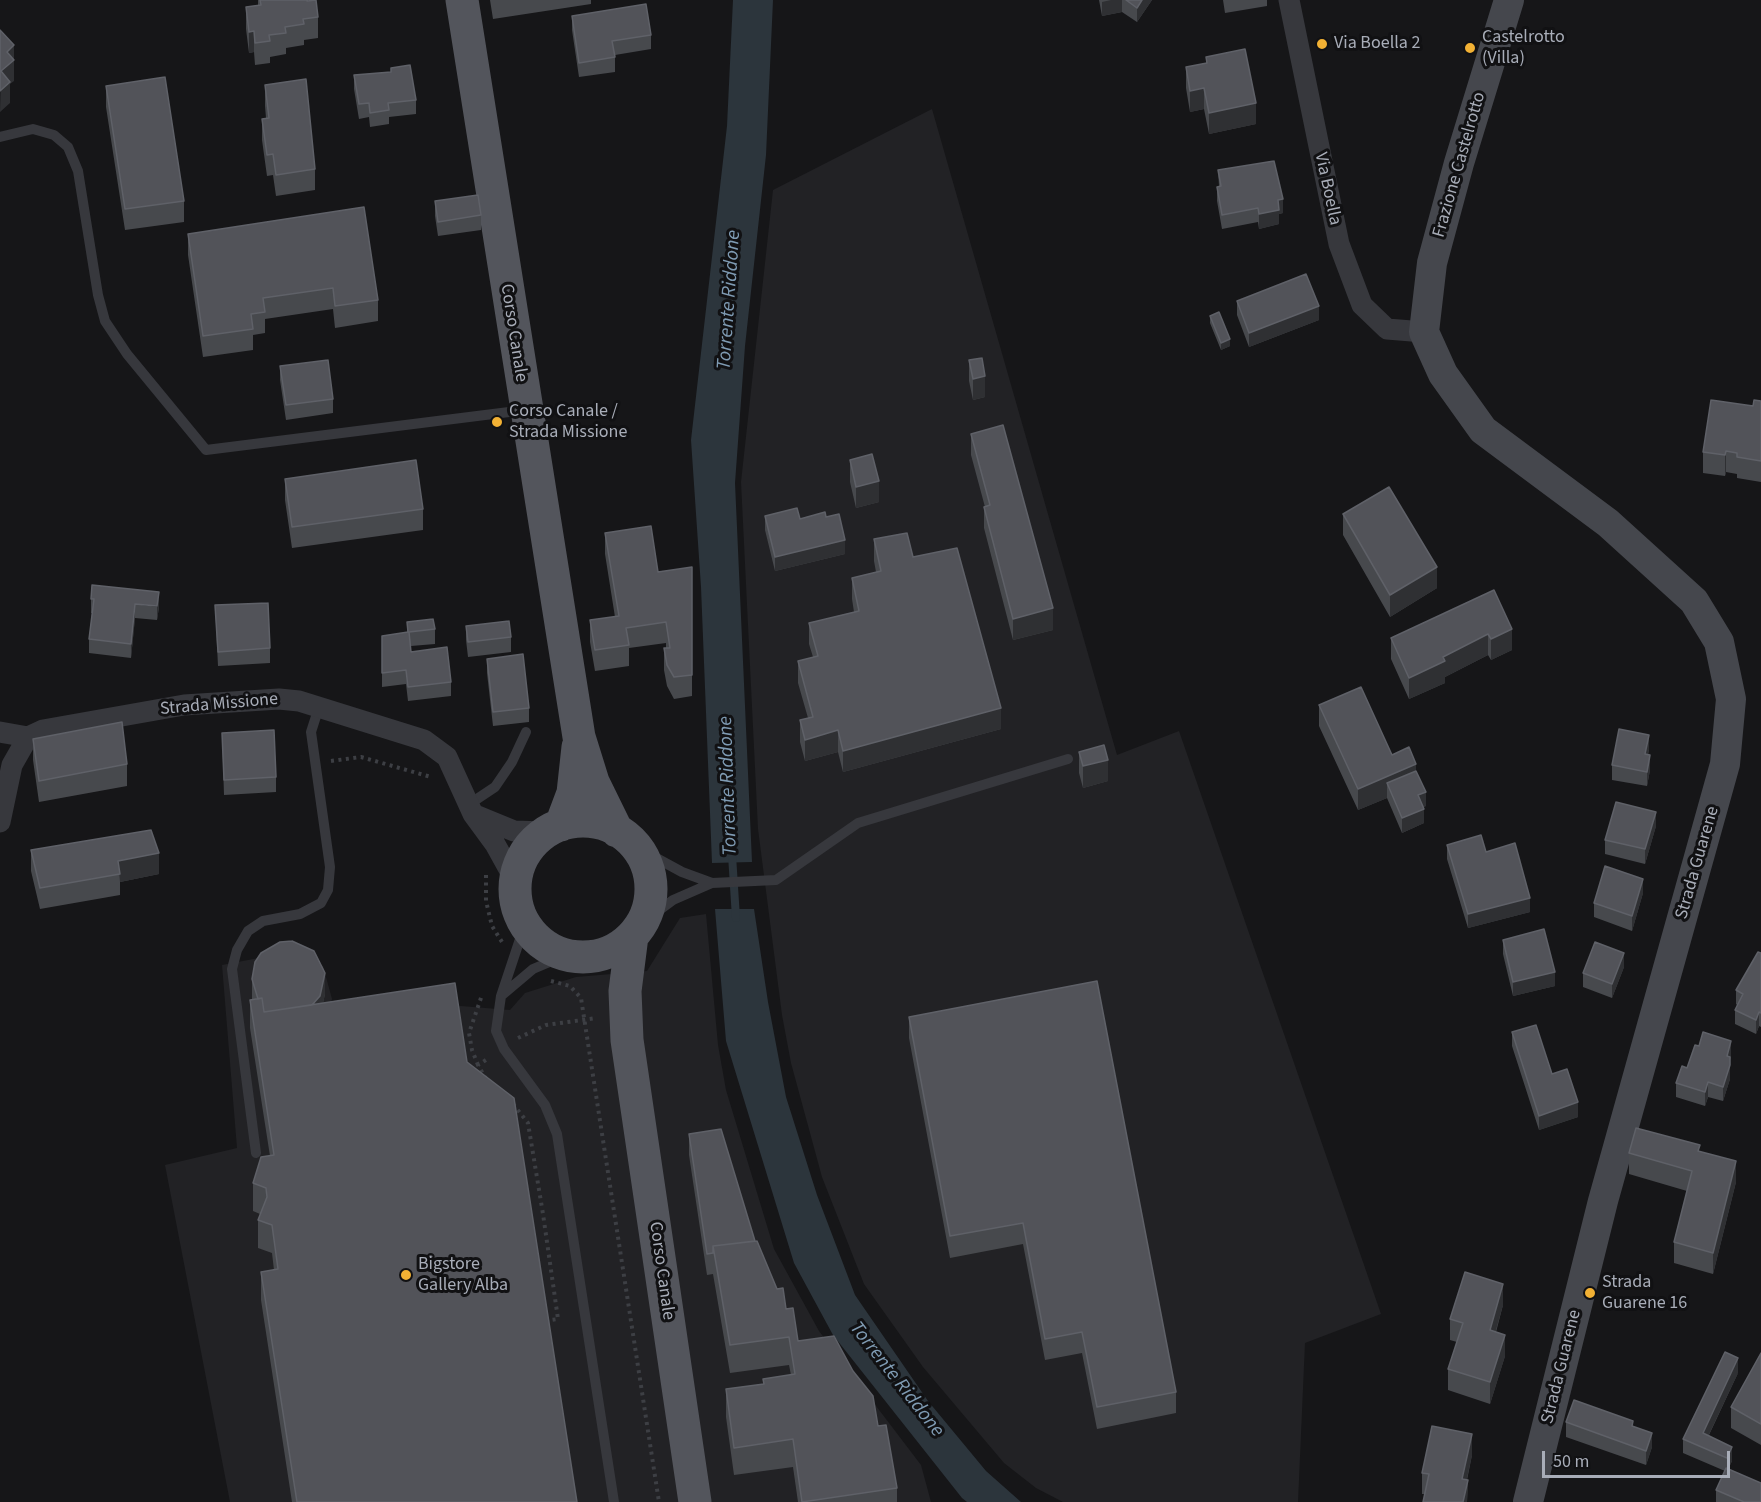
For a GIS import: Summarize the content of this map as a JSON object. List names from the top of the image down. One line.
{"streets":{"main road":["Frazione Castelrotto","Corso Canale","Strada Guarene"],"street":["Via Boella","Strada Missione"]},"crossings":[["Frazione Castelrotto","Via Boella"],["Frazione Castelrotto","Strada Guarene"],["Via Boella","Strada Guarene"],["Corso Canale","Strada Missione"]],"water":["Torrente Riddone"],"places":["Via Boella 2","Castelrotto (Villa)","Corso Canale / Strada Missione","Bigstore Gallery Alba","Strada Guarene 16"],"scale_bar":"50 m"}
